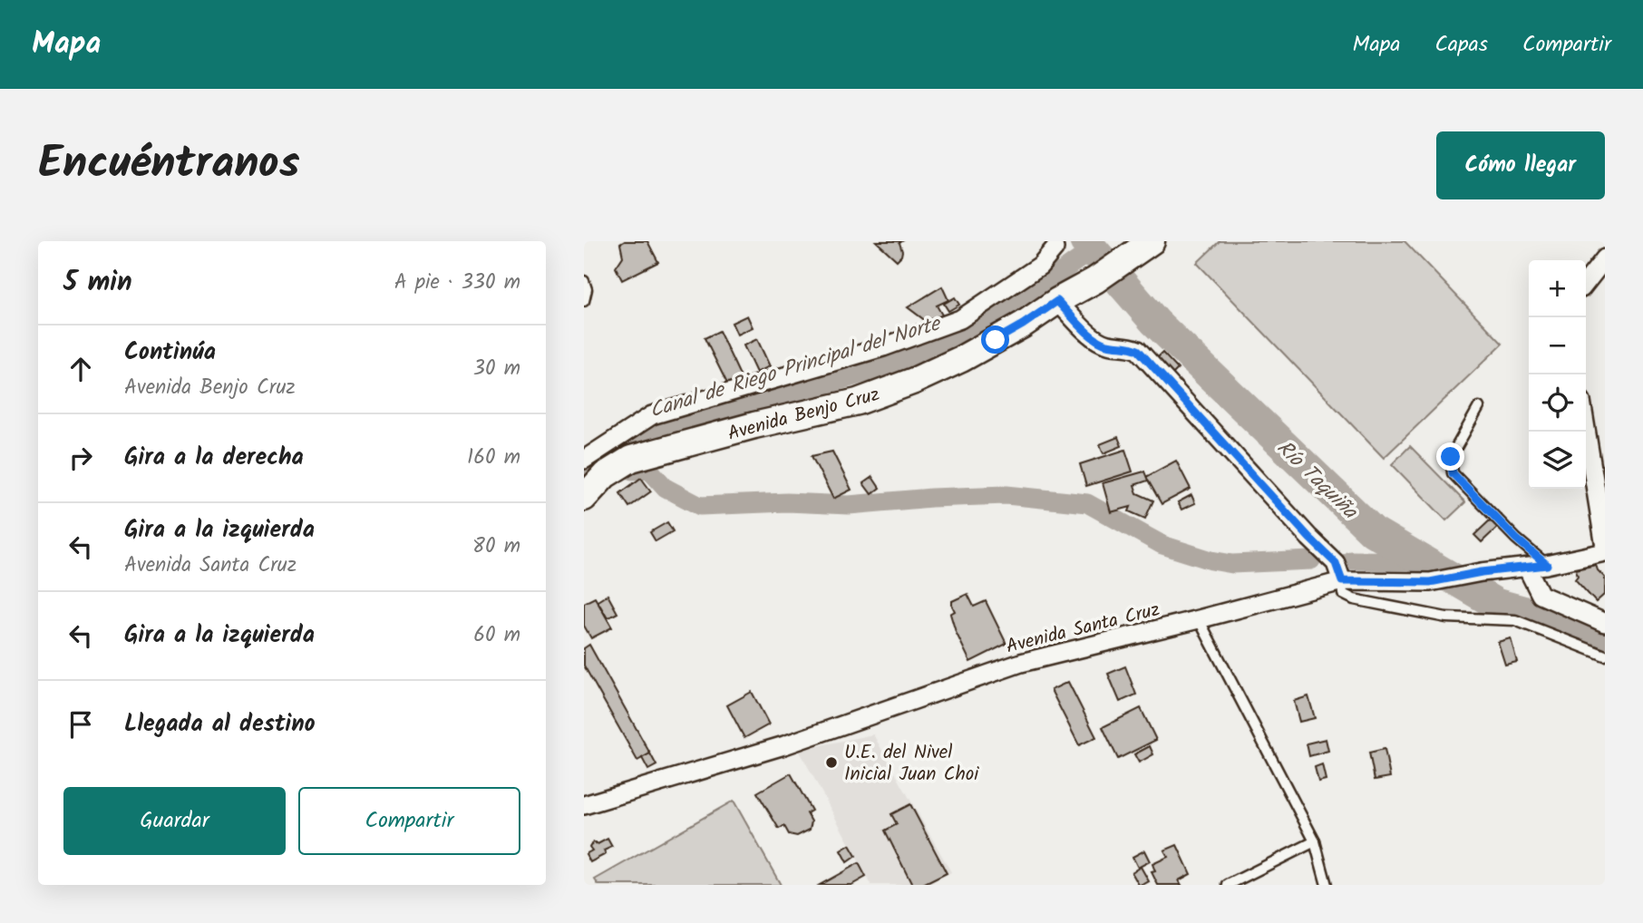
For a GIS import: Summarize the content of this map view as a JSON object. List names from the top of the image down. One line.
{"streets":{"street":["Avenida Benjo Cruz","Avenida Santa Cruz"]},"water":["Canal de Riego Principal del Norte","Río Taquiña"],"places":["U.E. del Nivel Inicial Juan Choi"],"page":{"header":"Mapa","nav":["Mapa","Capas","Compartir"],"title":"Encuéntranos","buttons":["Cómo llegar",["Guardar","Compartir"]],"heading":["5 min","A pie · 330 m"],"map_buttons":["+","−"],"list":[["Continúa","Avenida Benjo Cruz","30 m"],["Gira a la derecha","160 m"],["Gira a la izquierda","Avenida Santa Cruz","80 m"],["Gira a la izquierda","60 m"],"Llegada al destino"]}}
